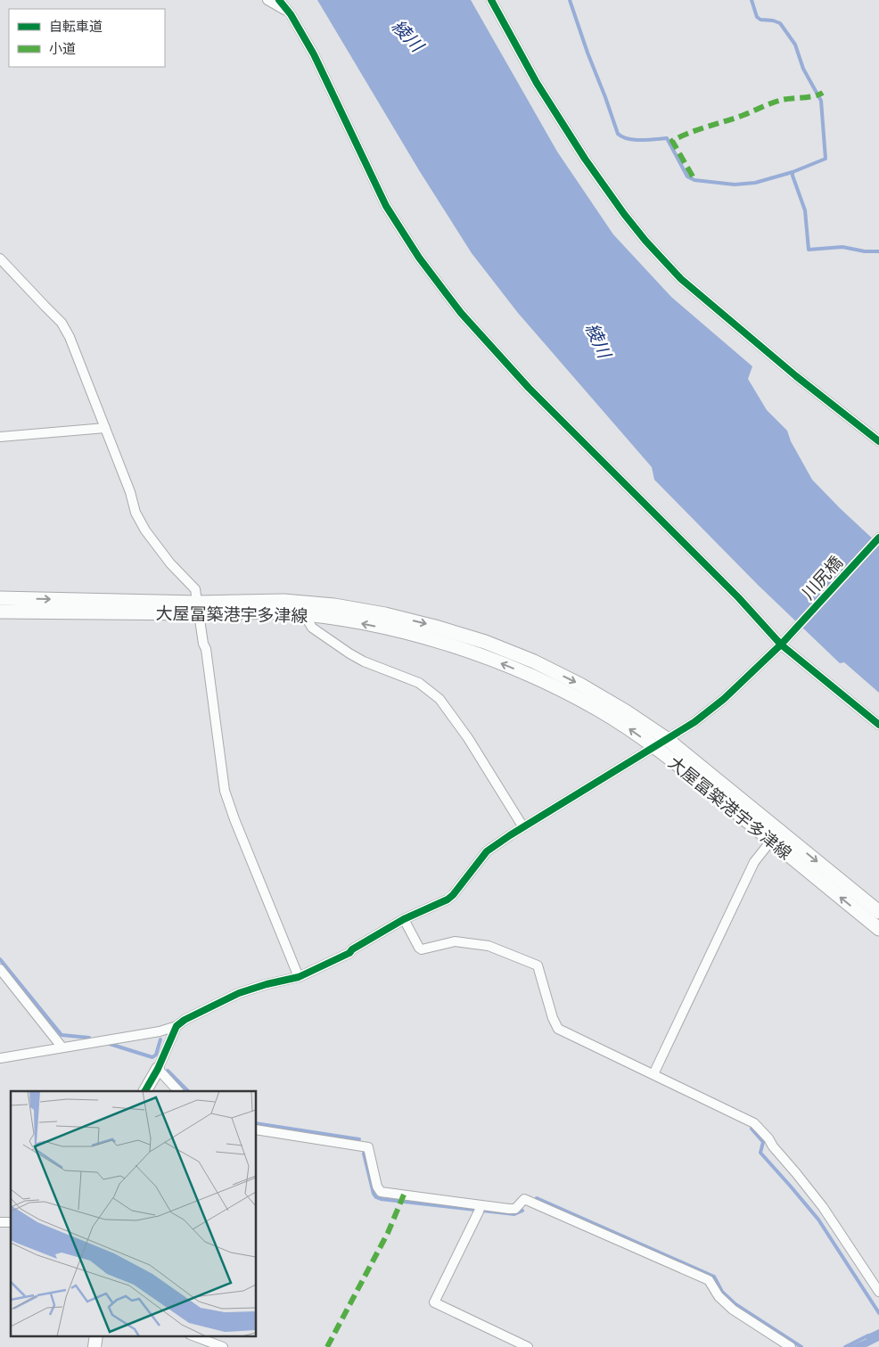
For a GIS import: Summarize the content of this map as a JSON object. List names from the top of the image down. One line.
{"streets":{"main road":["大屋冨築港宇多津線"],"street":["川尻橋"]},"crossings":[["川尻橋","大屋冨築港宇多津線"]],"water":["綾川"],"legend":["自転車道","小道"]}
